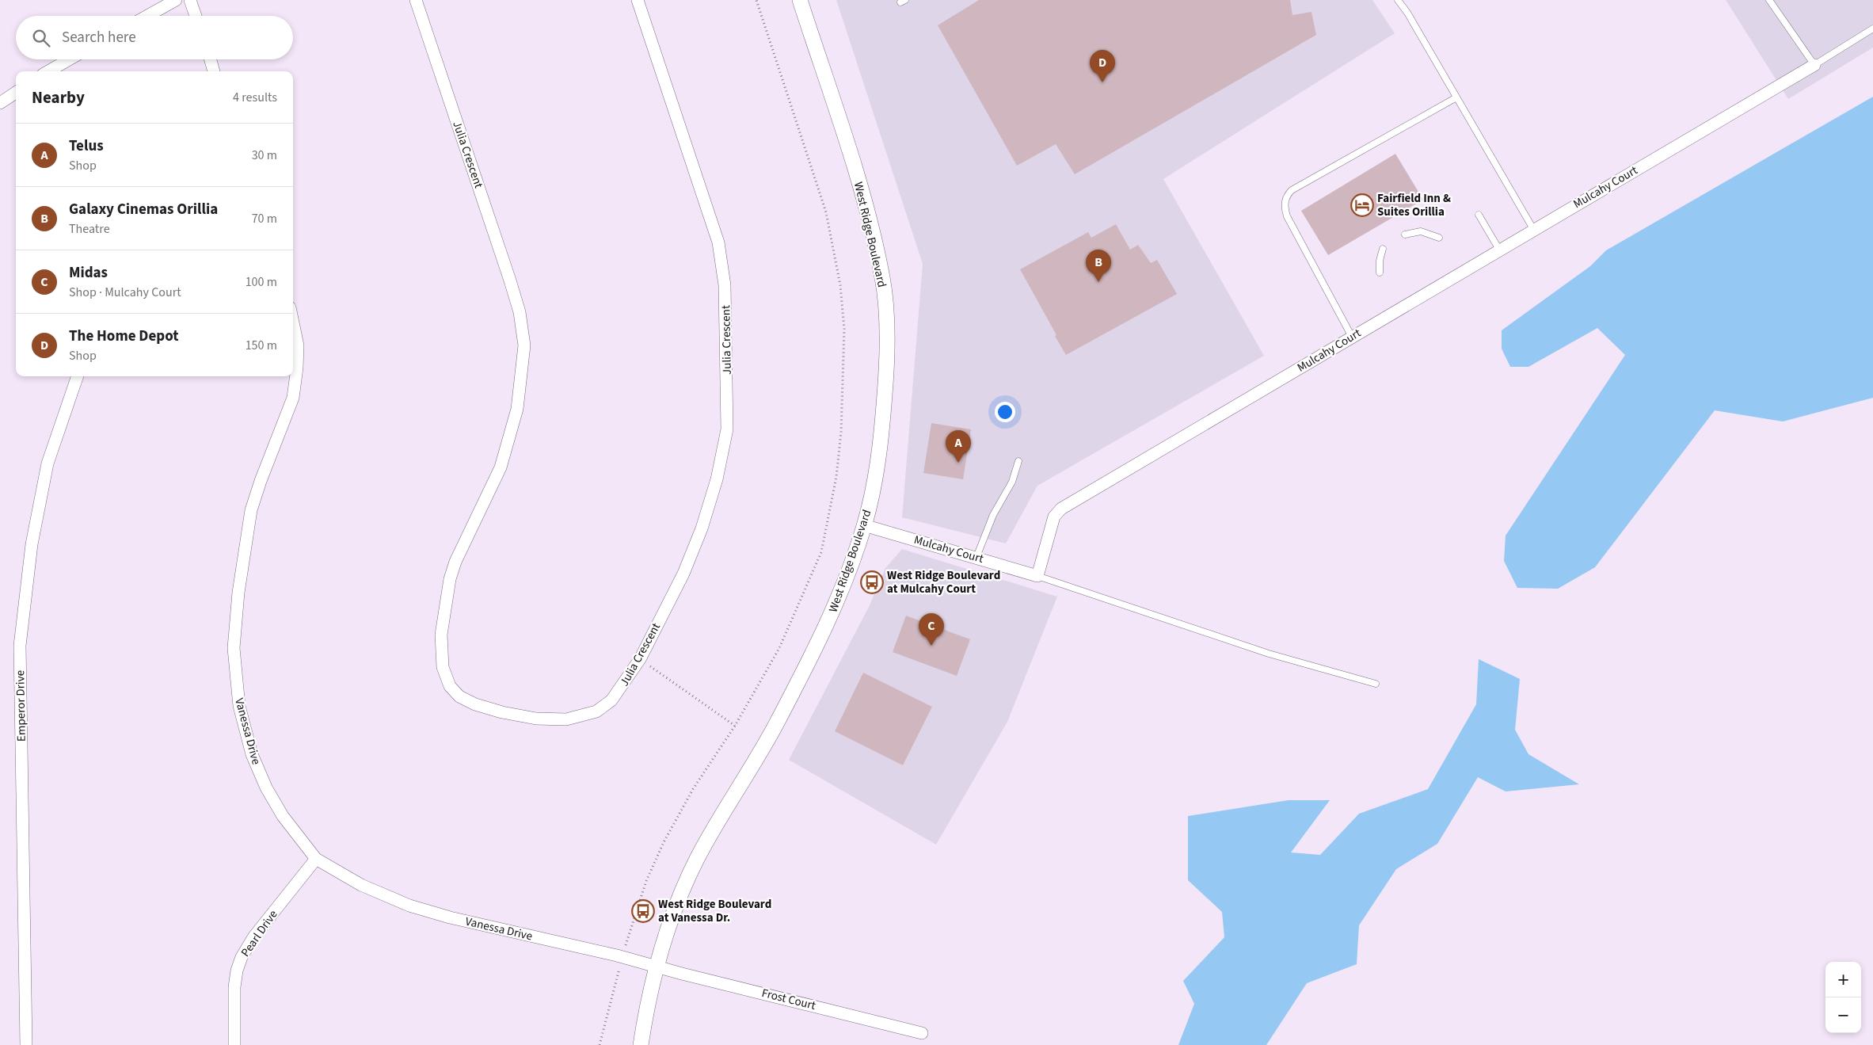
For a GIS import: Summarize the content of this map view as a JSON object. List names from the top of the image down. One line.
{"streets":{"street":["Julia Crescent","Mulcahy Court","West Ridge Boulevard","Emperor Drive","Vanessa Drive","Pearl Drive","Frost Court"]},"crossings":[["Mulcahy Court","West Ridge Boulevard"],["West Ridge Boulevard","Vanessa Drive"],["West Ridge Boulevard","Frost Court"],["Vanessa Drive","Pearl Drive"],["Vanessa Drive","Frost Court"]],"places":{"hotel":["Fairfield Inn & Suites Orillia"],"bus stop":["West Ridge Boulevard at Mulcahy Court","West Ridge Boulevard at Vanessa Dr."]},"page":{"search":"Search here","pins":["D","B","A","C"],"heading":["Nearby","4 results"],"list":[{"mark":"A","name":"Telus","note":"Shop","value":"30 m"},{"mark":"B","name":"Galaxy Cinemas Orillia","note":"Theatre","value":"70 m"},{"mark":"C","name":"Midas","note":"Shop · Mulcahy Court","value":"100 m"},{"mark":"D","name":"The Home Depot","note":"Shop","value":"150 m"}],"map_buttons":["+","−"]}}
